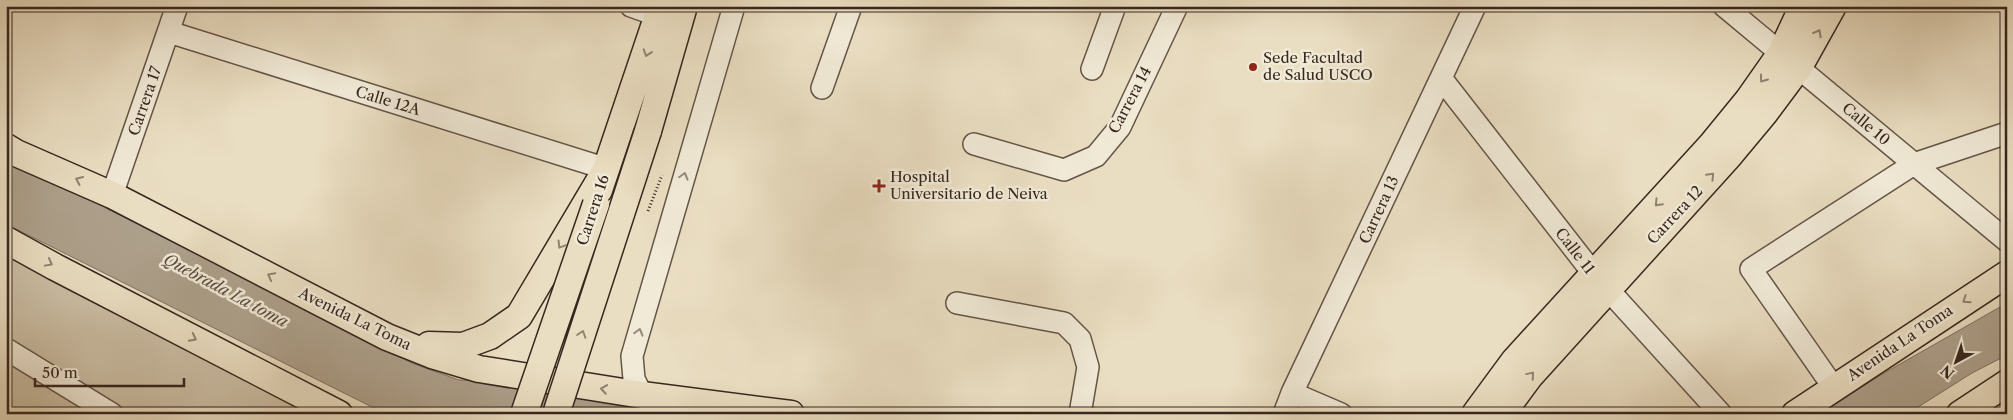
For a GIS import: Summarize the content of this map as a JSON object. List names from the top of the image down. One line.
{"streets":{"main road":["Carrera 16","Carrera 12","Avenida La Toma"],"street":["Carrera 14","Carrera 17","Calle 12A","Calle 10","Carrera 13","Calle 11"]},"crossings":[["Carrera 17","Calle 12A"],["Carrera 17","Avenida La Toma"],["Calle 12A","Carrera 16"],["Calle 10","Carrera 12"],["Carrera 13","Calle 11"],["Carrera 12","Calle 11"]],"water":["Quebrada La toma"],"places":{"other":["Sede Facultad de Salud USCO"],"health":["Hospital Universitario de Neiva"]},"scale_bar":"50 m","north":"bottom left"}
